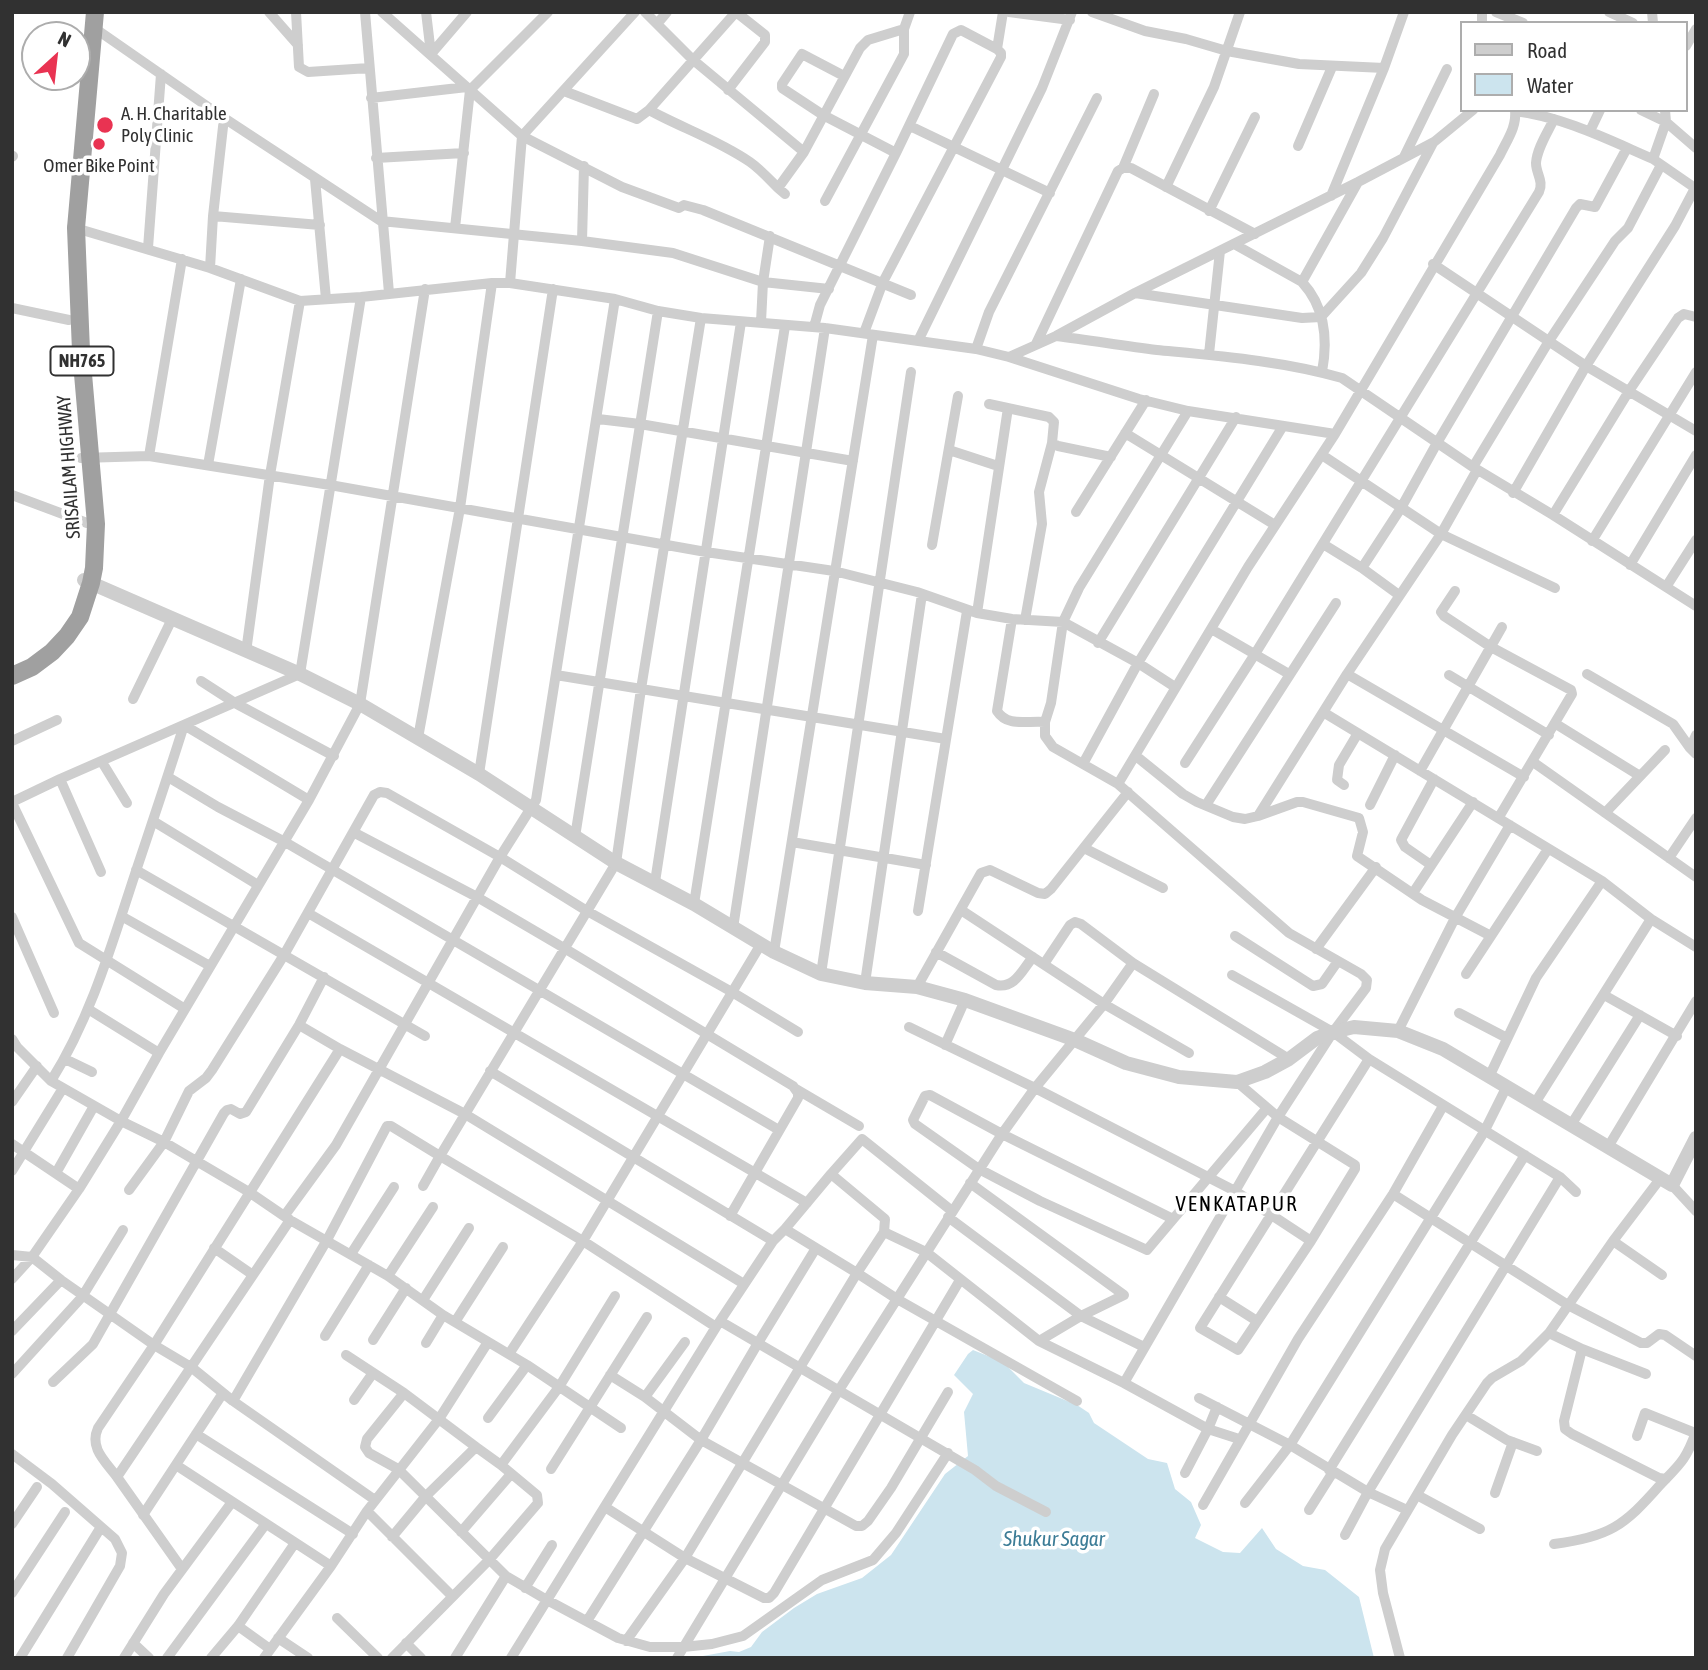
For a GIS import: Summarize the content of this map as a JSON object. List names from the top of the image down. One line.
{"streets":{"highway":["NH765","SRISAILAM HIGHWAY"]},"districts":["VENKATAPUR"],"water":["Shukur Sagar"],"places":["A. H. Charitable Poly Clinic","Omer Bike Point"],"legend":["Road","Water"],"north":"top right"}
